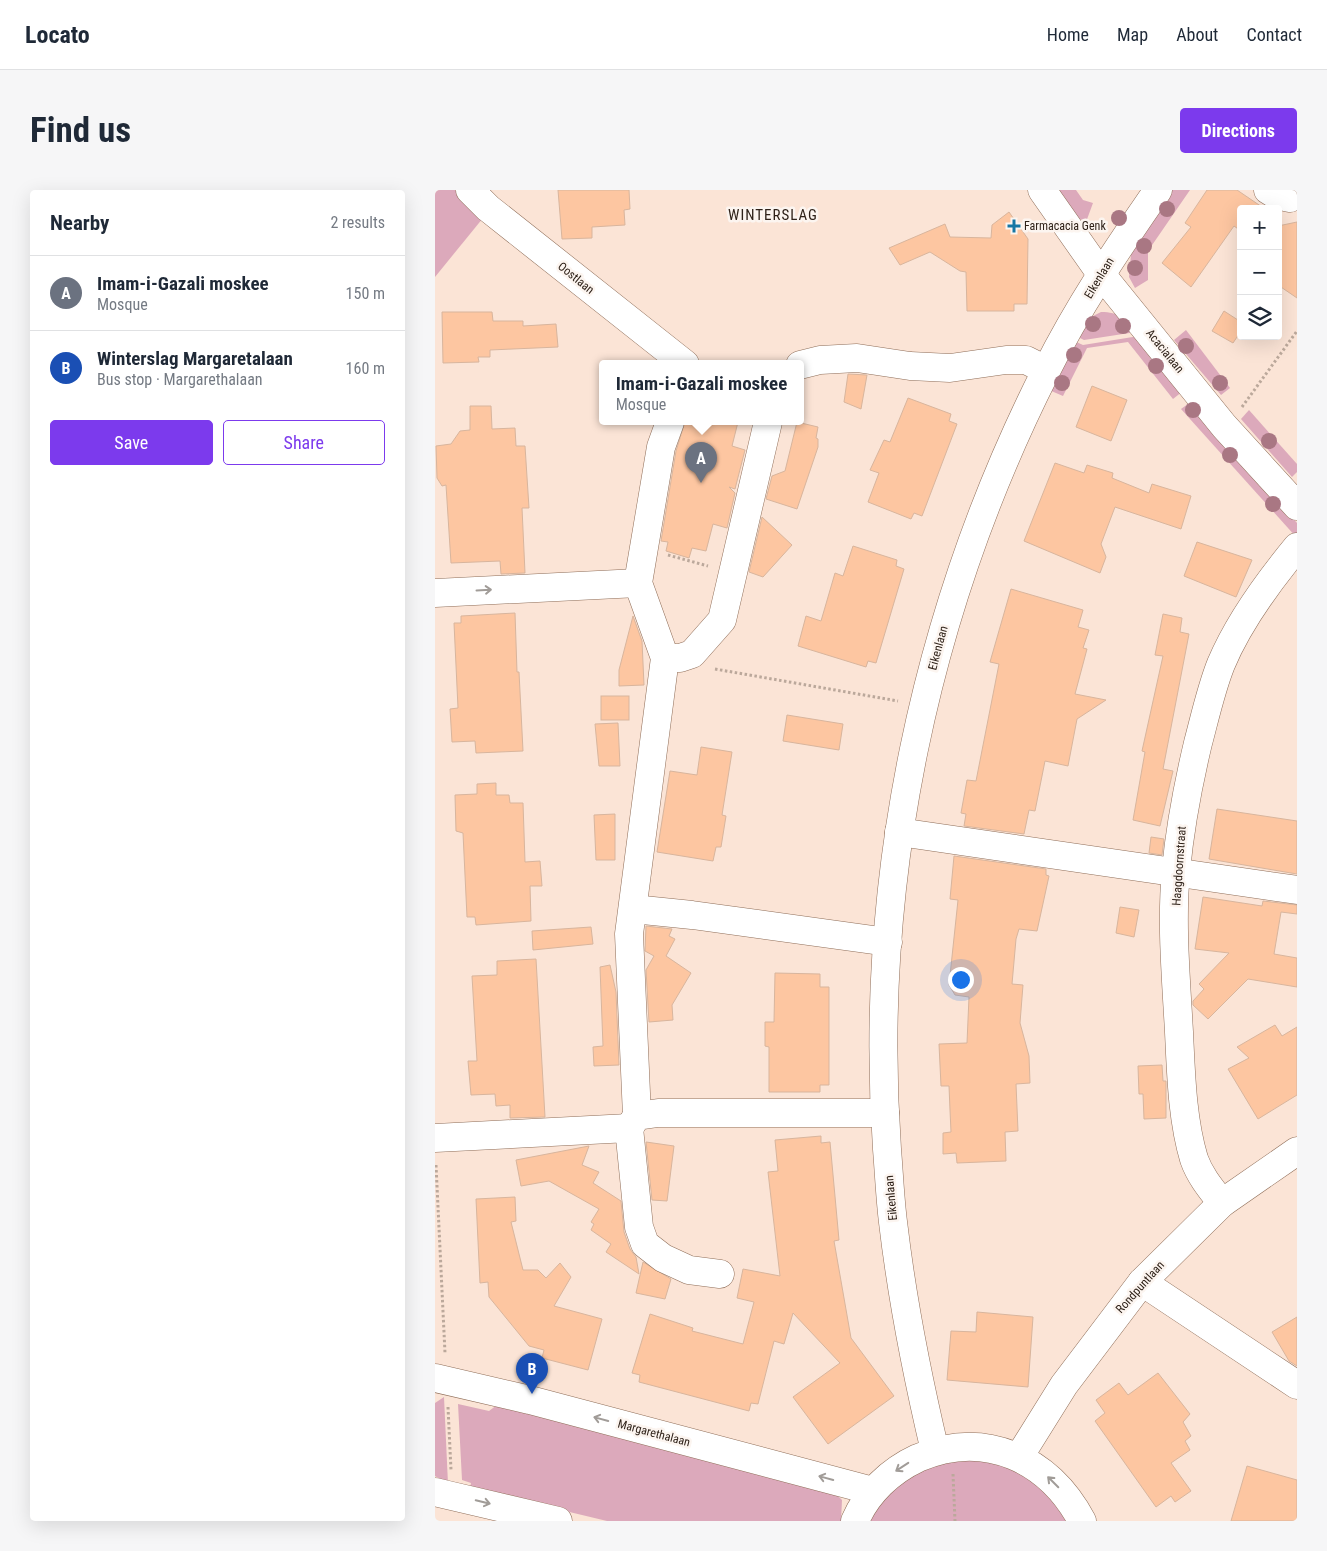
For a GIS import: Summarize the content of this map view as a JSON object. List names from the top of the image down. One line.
{"streets":{"street":["Oostlaan","Eikenlaan","Acacialaan","Haagdoornstraat","Rondpuntlaan","Margarethalaan"]},"crossings":[["Eikenlaan","Acacialaan"],["Haagdoornstraat","Rondpuntlaan"]],"one_way":["Margarethalaan"],"districts":["WINTERSLAG"],"places":{"health":["Farmacacia Genk"]},"page":{"header":"Locato","nav":["Home","Map","About","Contact"],"buttons":["Directions",["Save","Share"]],"title":"Find us","heading":["Nearby","2 results"],"map_buttons":["+","−"],"list":[{"mark":"A","name":"Imam-i-Gazali moskee","note":"Mosque","value":"150 m"},{"mark":"B","name":"Winterslag Margaretalaan","note":"Bus stop · Margarethalaan","value":"160 m"}],"popup":["Imam-i-Gazali moskee","Mosque"],"pins":["A","B"]}}
